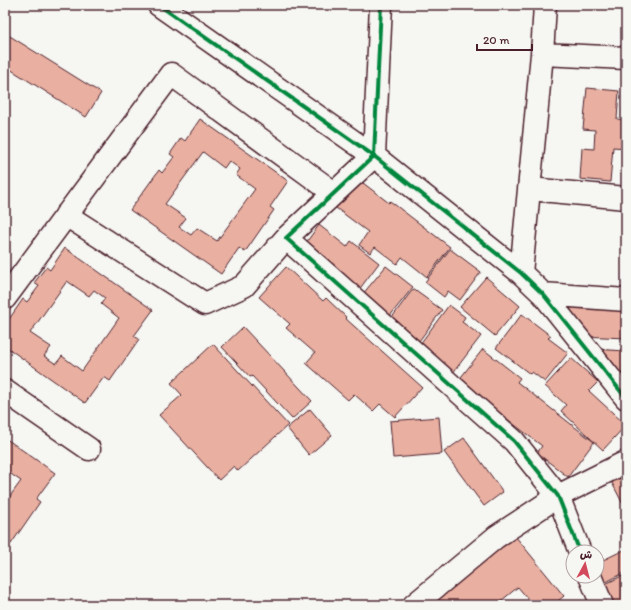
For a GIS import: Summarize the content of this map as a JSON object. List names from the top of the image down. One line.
{"scale_bar":"20 m","north":"top"}
